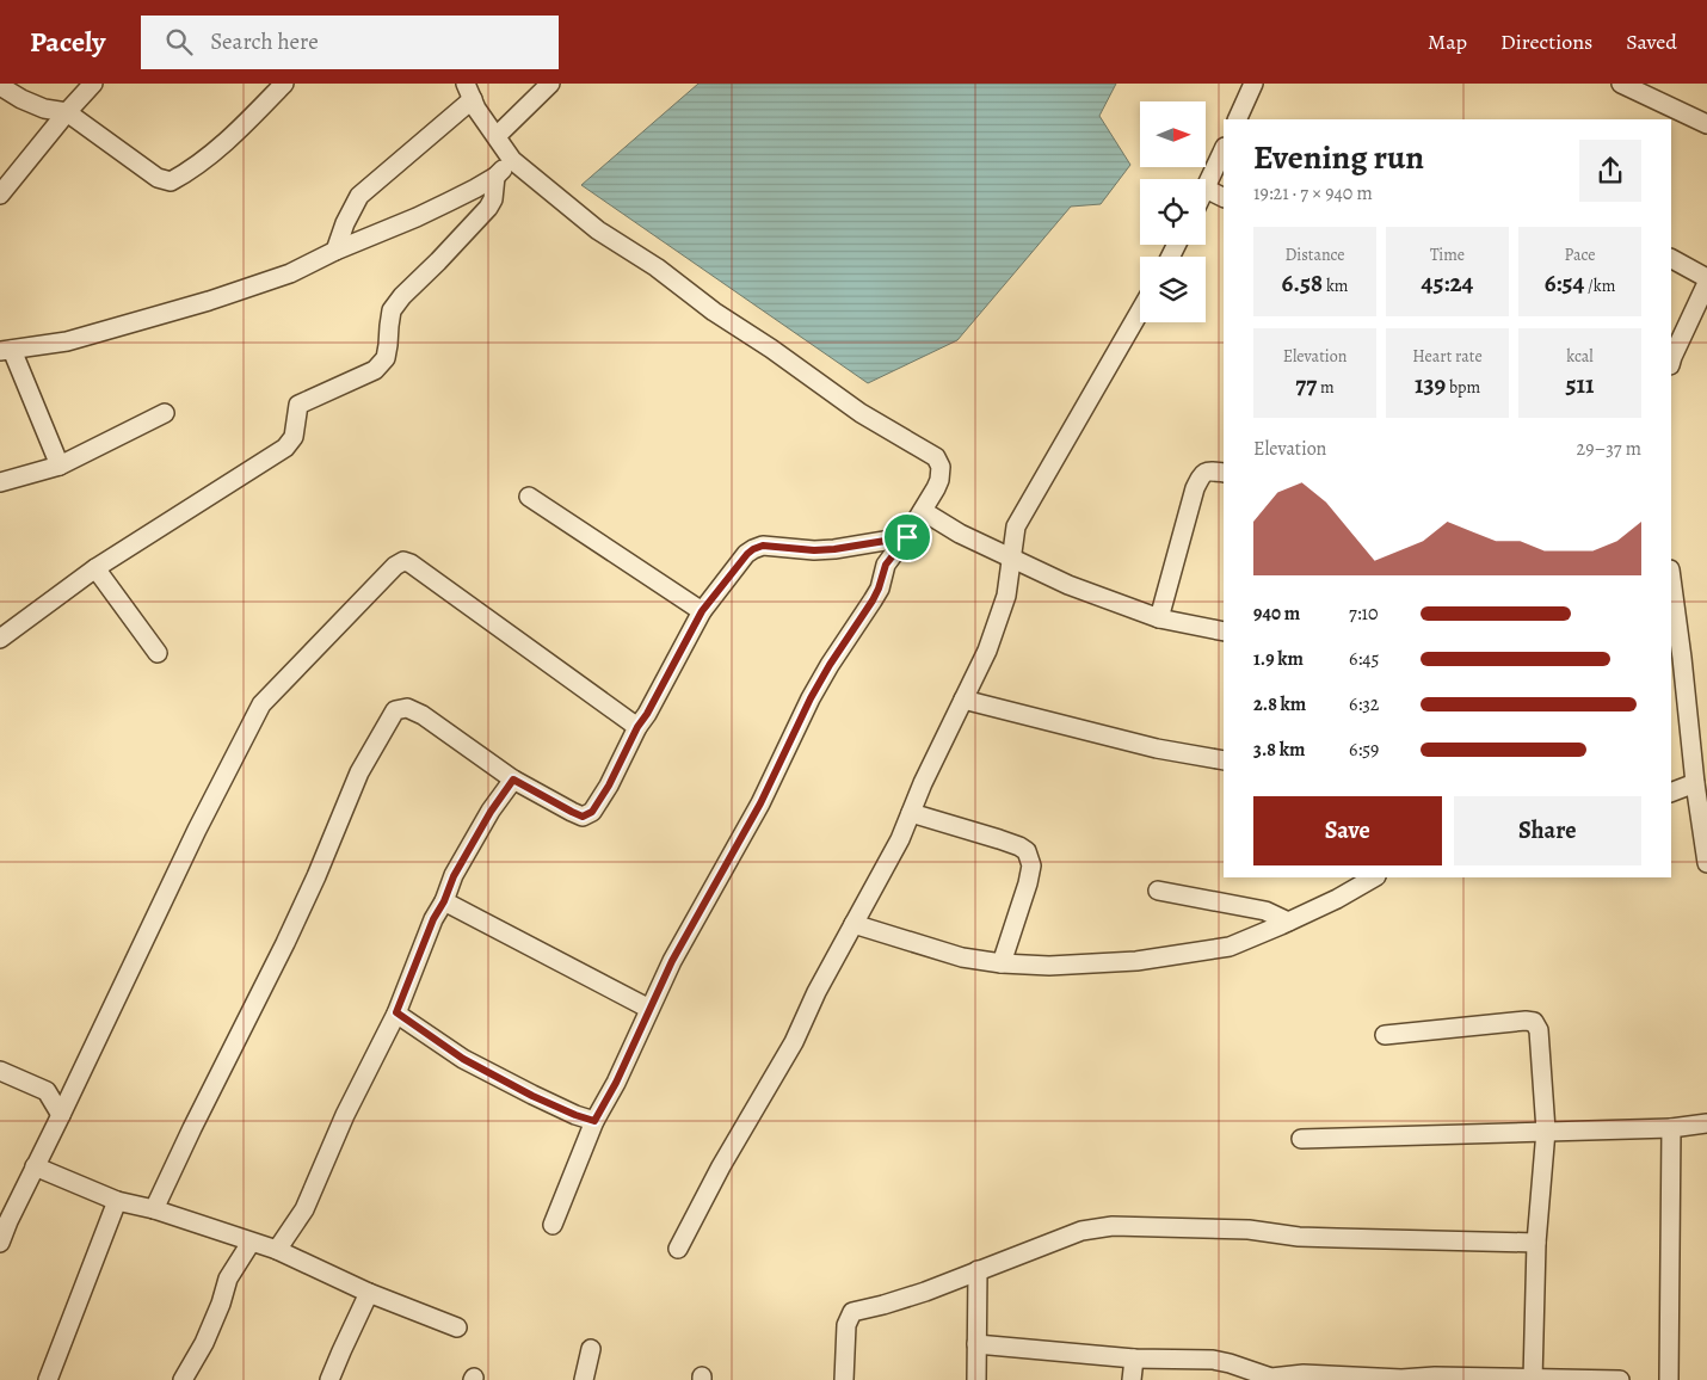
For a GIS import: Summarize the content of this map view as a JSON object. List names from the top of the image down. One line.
{"north":"right","page":{"header":"Pacely","search":"Search here","nav":["Map","Directions","Saved"],"heading":["Evening run","19:21 · 7 × 940 m"],"stats":[["Distance","6.58 km"],["Time","45:24"],["Pace","6:54 /km"],["Elevation","77 m"],["Heart rate","139 bpm"],["kcal","511"]],"chart":["Elevation","29–37 m"],"list":[{"name":"940 m","note":"7:10"},{"name":"1.9 km","note":"6:45"},{"name":"2.8 km","note":"6:32"},{"name":"3.8 km","note":"6:59"}],"buttons":["Save","Share"]}}
